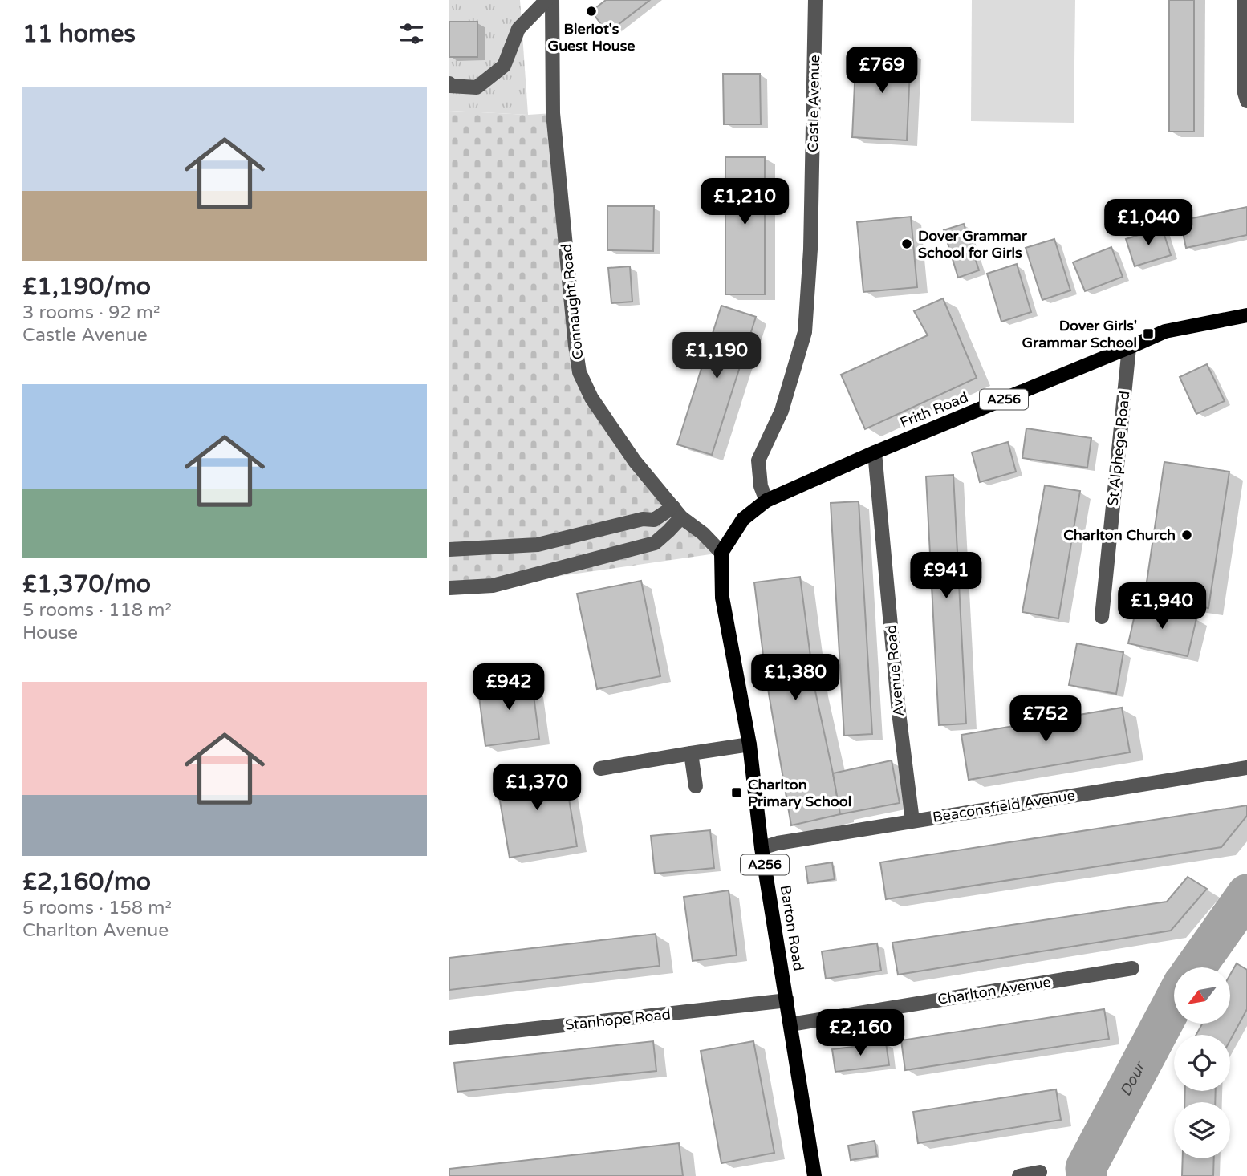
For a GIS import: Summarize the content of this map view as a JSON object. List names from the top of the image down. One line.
{"streets":{"main road":["A256","Frith Road","Barton Road"],"street":["Castle Avenue","Connaught Road","St Alphege Road","Avenue Road","Beaconsfield Avenue","Charlton Avenue","Stanhope Road"]},"crossings":[["Castle Avenue","Frith Road"],["Connaught Road","Frith Road"],["Connaught Road","Barton Road"],["Frith Road","St Alphege Road"],["Frith Road","Avenue Road"],["Frith Road","Barton Road"],["Avenue Road","Beaconsfield Avenue"],["Beaconsfield Avenue","Barton Road"],["Barton Road","Charlton Avenue"],["Barton Road","Stanhope Road"]],"water":["Dour"],"places":{"other":["Bleriot's Guest House","Dover Grammar School for Girls","Charlton Church"],"transit":["Dover Girls' Grammar School","Charlton Primary School"]},"north":"bottom left","page":{"heading":"11 homes","price":["£769","£1,210","£1,040","£1,190","£941","£1,940","£1,380","£942","£752","£1,370","£2,160"],"list":[{"name":"£1,190/mo","note":"3 rooms · 92 m² · Castle Avenue"},{"name":"£1,370/mo","note":"5 rooms · 118 m² · House"},{"name":"£2,160/mo","note":"5 rooms · 158 m² · Charlton Avenue"}]}}
